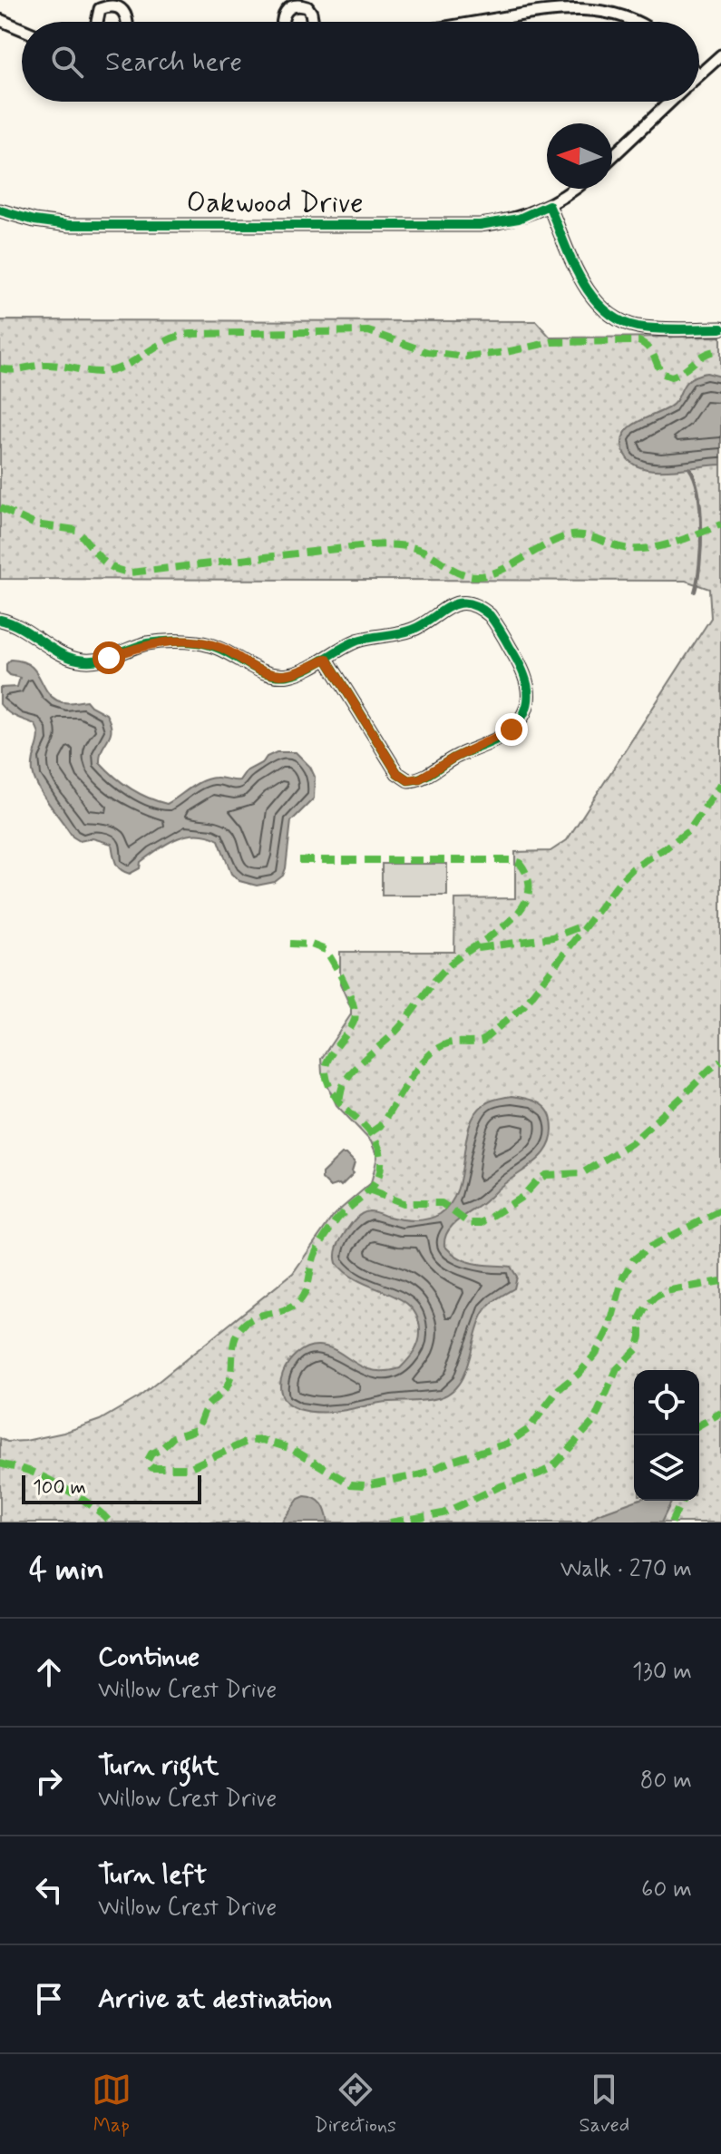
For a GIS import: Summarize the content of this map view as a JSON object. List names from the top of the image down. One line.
{"streets":{"street":["Oakwood Drive"]},"scale_bar":"100 m","north":"left","page":{"search":"Search here","scale":"100 m","heading":["4 min","Walk · 270 m"],"list":[["Continue","Willow Crest Drive","130 m"],["Turn right","Willow Crest Drive","80 m"],["Turn left","Willow Crest Drive","60 m"],"Arrive at destination"],"nav":["Map","Directions","Saved"]}}
